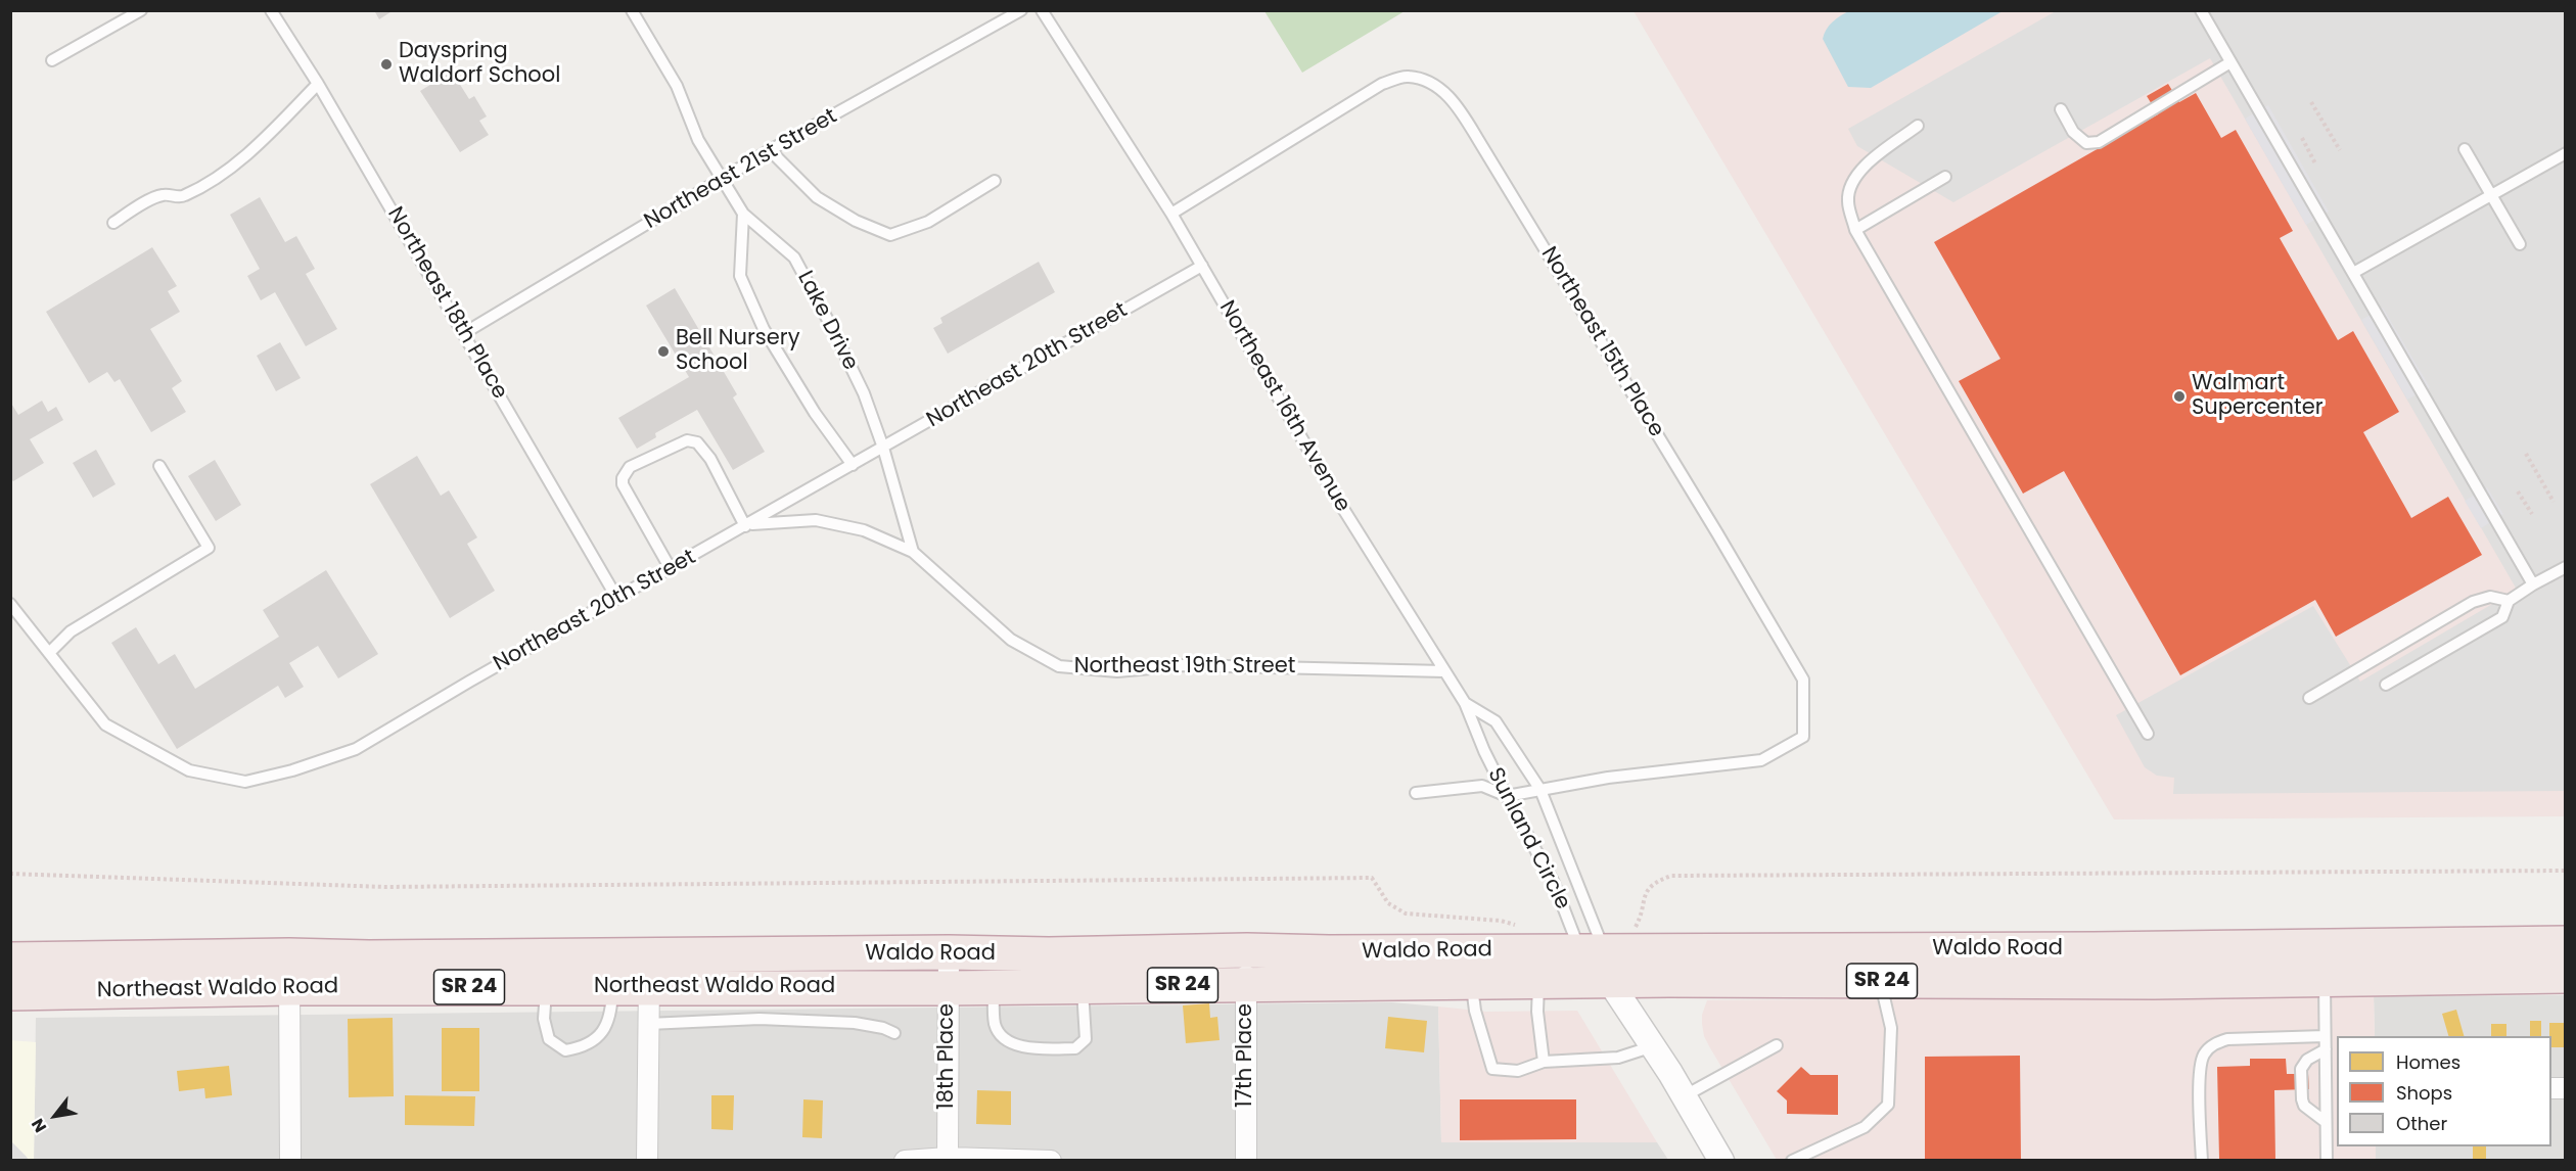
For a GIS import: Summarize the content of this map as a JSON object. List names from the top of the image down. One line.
{"streets":{"highway":["Waldo Road","SR 24","Northeast Waldo Road"],"street":["17th Place","18th Place"],"lane":["Northeast 21st Street","Northeast 18th Place","Lake Drive","Northeast 15th Place","Northeast 20th Street","Northeast 16th Avenue","Northeast 19th Street","Sunland Circle"]},"crossings":[["Northeast 21st Street","Northeast 18th Place"],["Northeast 21st Street","Lake Drive"],["Northeast 18th Place","Northeast 20th Street"],["Lake Drive","Northeast 20th Street"],["Lake Drive","Northeast 19th Street"],["Northeast 15th Place","Northeast 16th Avenue"],["Northeast 15th Place","Sunland Circle"],["Northeast 20th Street","Northeast 16th Avenue"],["Northeast 20th Street","Northeast 19th Street"],["Northeast 16th Avenue","Northeast 19th Street"],["Northeast 16th Avenue","Sunland Circle"],["Sunland Circle","Waldo Road"],["Waldo Road","Northeast Waldo Road"],["Waldo Road","17th Place"],["Waldo Road","18th Place"],["Northeast Waldo Road","17th Place"],["Northeast Waldo Road","18th Place"]],"places":["Dayspring Waldorf School","Bell Nursery School","Walmart Supercenter"],"legend":["Homes","Shops","Other"],"north":"bottom left"}
